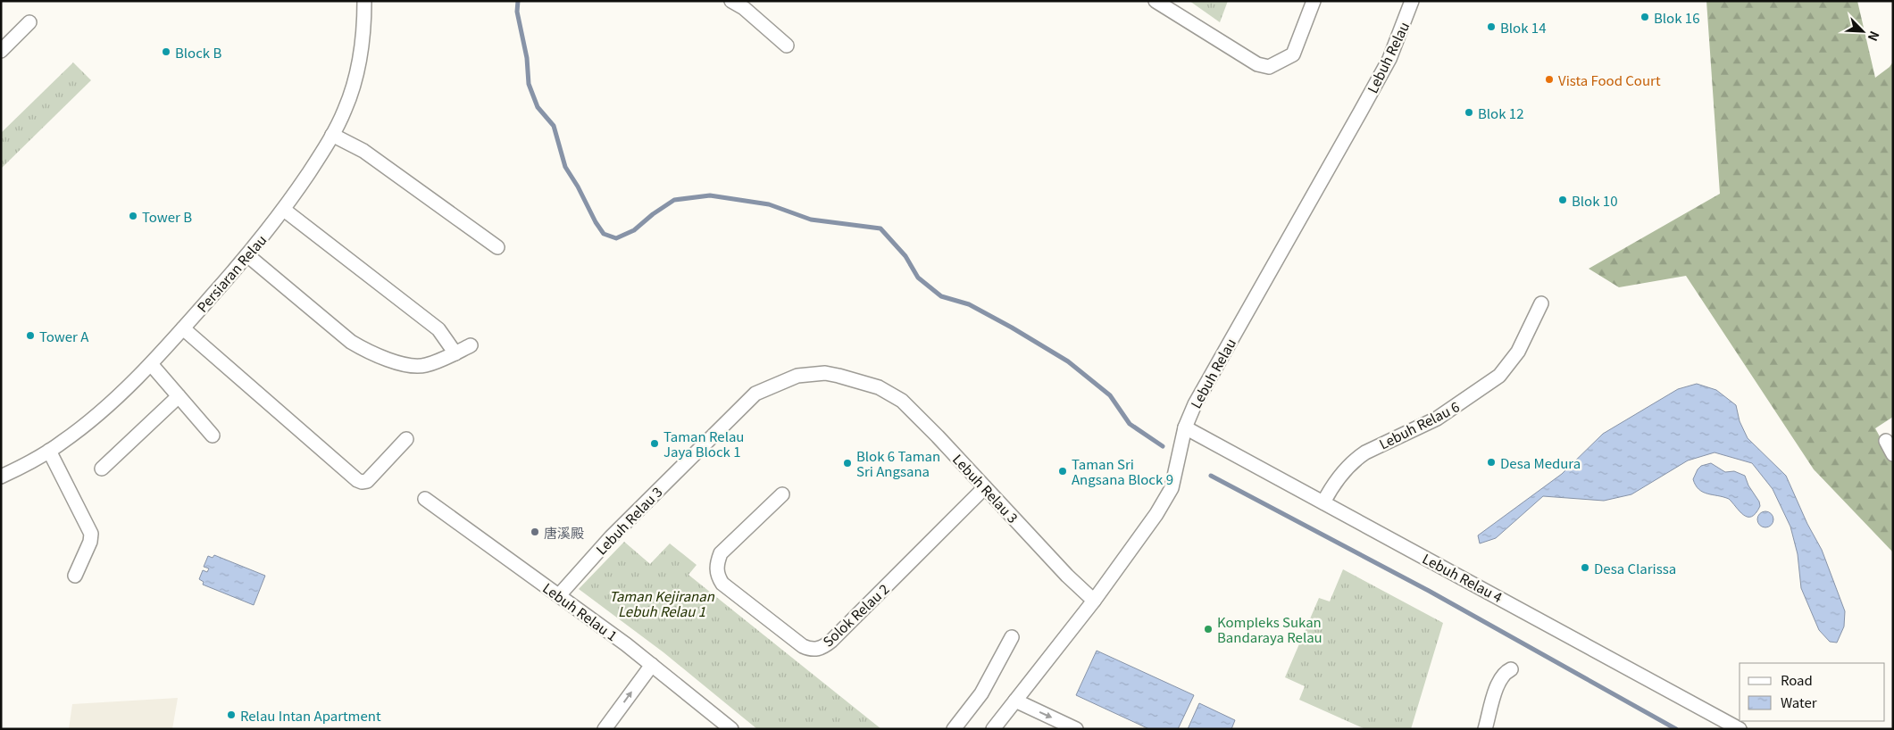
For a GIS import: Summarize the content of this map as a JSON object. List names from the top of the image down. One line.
{"streets":{"street":["Lebuh Relau","Persiaran Relau","Lebuh Relau 6","Lebuh Relau 3","Lebuh Relau 4","Lebuh Relau 1","Solok Relau 2"]},"crossings":[["Lebuh Relau","Lebuh Relau 3"],["Lebuh Relau","Lebuh Relau 4"],["Lebuh Relau 6","Lebuh Relau 4"],["Lebuh Relau 3","Lebuh Relau 1"],["Lebuh Relau 3","Solok Relau 2"]],"parks":["Taman Kejiranan Lebuh Relau 1"],"places":["Blok 16","Blok 14","Block B","Vista Food Court","Blok 12","Blok 10","Tower B","Tower A","Taman Relau Jaya Block 1","Desa Medura","Blok 6 Taman Sri Angsana","Taman Sri Angsana Block 9","唐溪殿","Desa Clarissa","Kompleks Sukan Bandaraya Relau","Relau Intan Apartment"],"legend":["Road","Water"],"north":"bottom right"}
